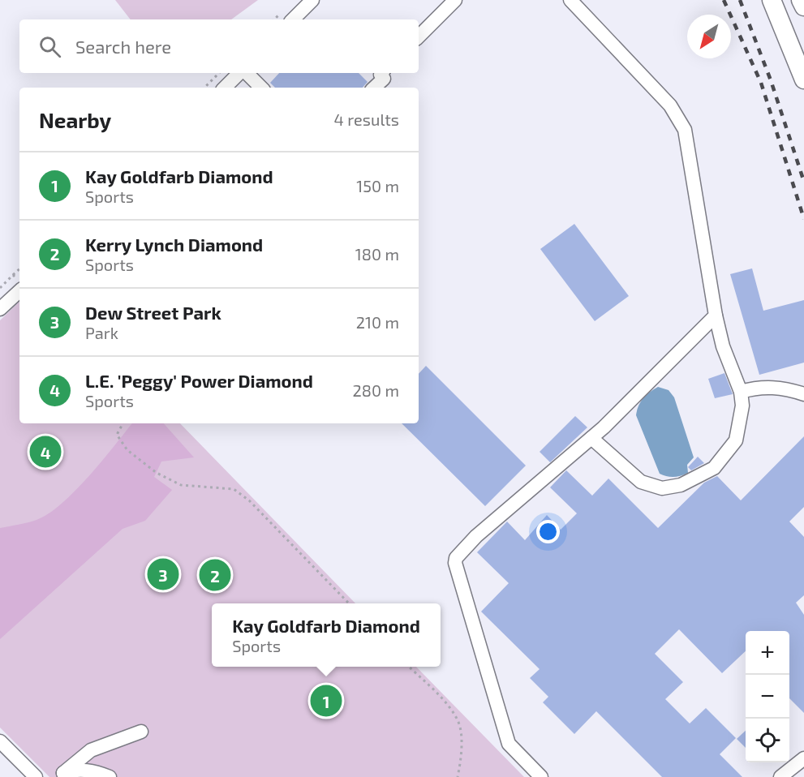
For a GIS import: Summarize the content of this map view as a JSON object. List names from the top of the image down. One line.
{"north":"bottom left","page":{"search":"Search here","heading":["Nearby","4 results"],"list":[{"mark":"1","name":"Kay Goldfarb Diamond","note":"Sports","value":"150 m"},{"mark":"2","name":"Kerry Lynch Diamond","note":"Sports","value":"180 m"},{"mark":"3","name":"Dew Street Park","note":"Park","value":"210 m"},{"mark":"4","name":"L.E. 'Peggy' Power Diamond","note":"Sports","value":"280 m"}],"pins":["4","3","2","1"],"popup":["Kay Goldfarb Diamond","Sports"],"map_buttons":["+","−"]}}
